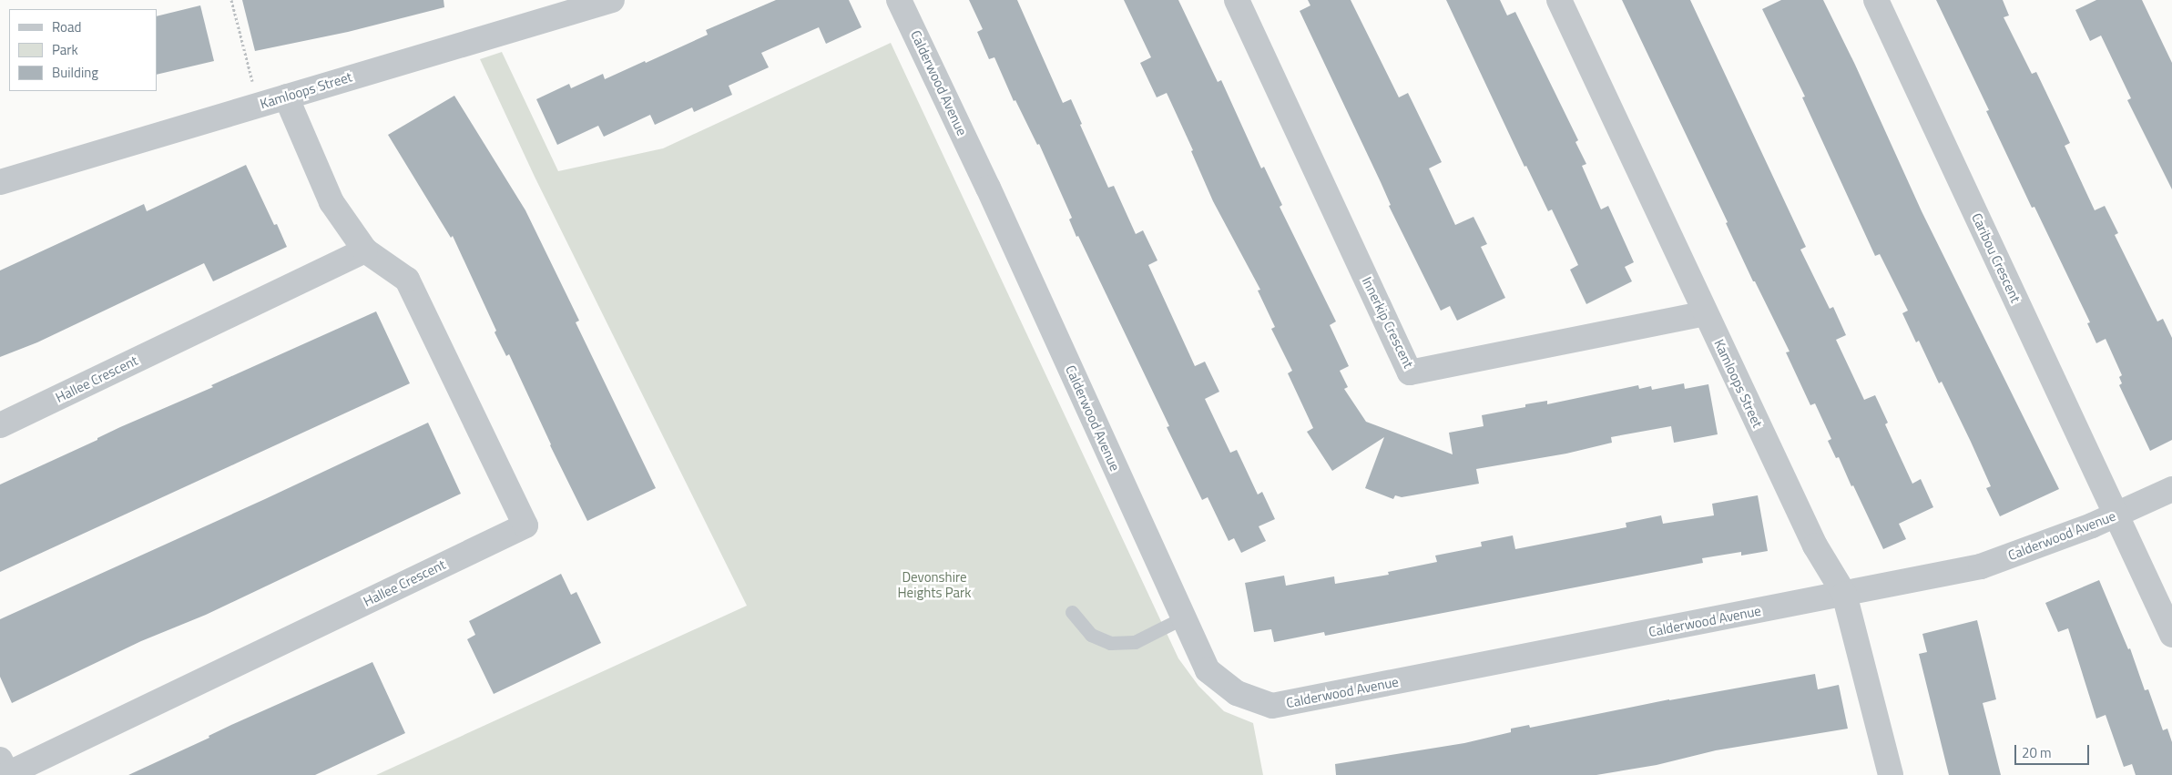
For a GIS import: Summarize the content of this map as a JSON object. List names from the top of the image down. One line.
{"streets":{"street":["Calderwood Avenue","Kamloops Street","Caribou Crescent","Innerkip Crescent","Hallee Crescent"]},"crossings":[["Calderwood Avenue","Kamloops Street"],["Calderwood Avenue","Caribou Crescent"],["Kamloops Street","Innerkip Crescent"],["Kamloops Street","Hallee Crescent"]],"parks":["Devonshire Heights Park"],"legend":["Road","Park","Building"],"scale_bar":"20 m"}
